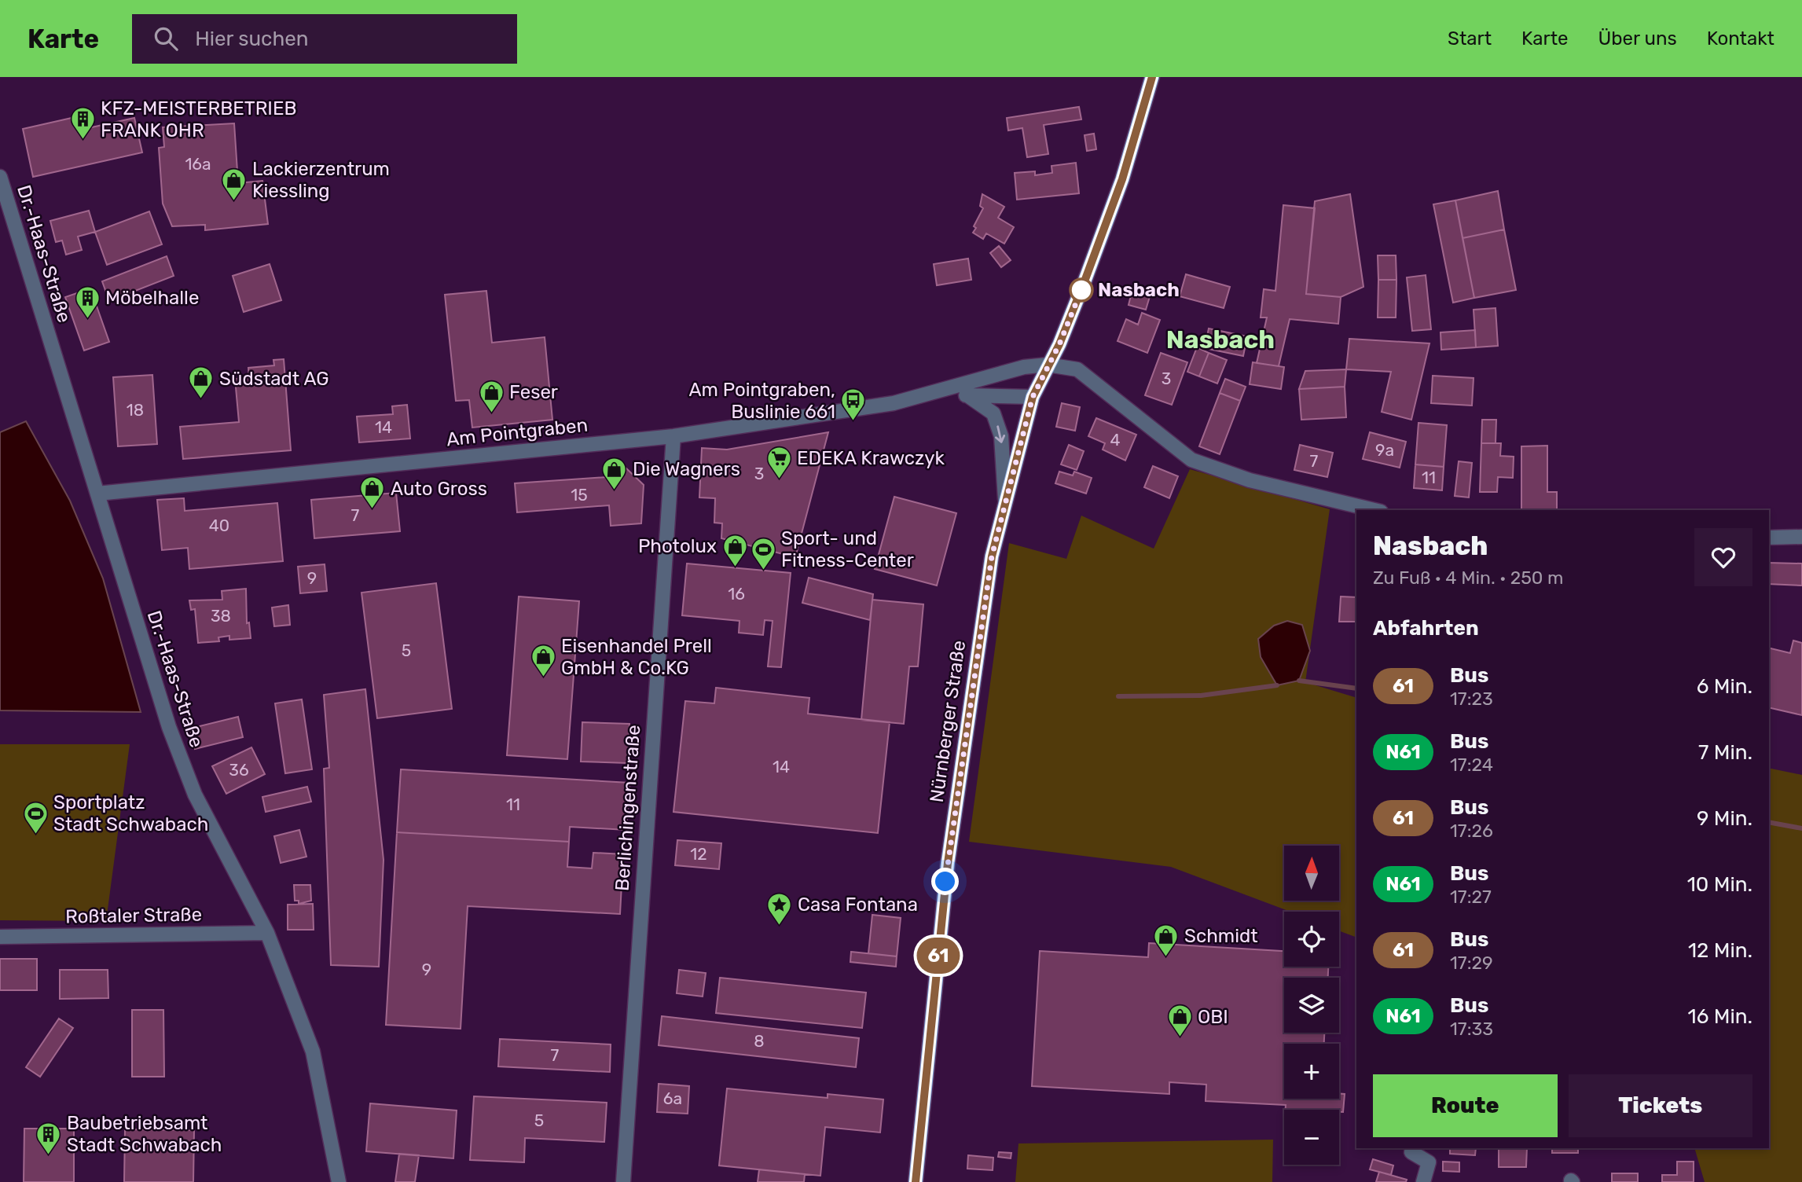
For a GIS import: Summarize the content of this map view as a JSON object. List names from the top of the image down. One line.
{"streets":{"main road":["Nürnberger Straße"],"street":["Dr.-Haas-Straße","Am Pointgraben","Berlichingenstraße","Roßtaler Straße"]},"crossings":[["Dr.-Haas-Straße","Am Pointgraben"],["Dr.-Haas-Straße","Roßtaler Straße"],["Am Pointgraben","Nürnberger Straße"],["Am Pointgraben","Berlichingenstraße"]],"districts":["Nasbach"],"places":{"building":["KFZ-MEISTERBETRIEB FRANK OHR","Möbelhalle","Baubetriebsamt Stadt Schwabach"],"shop":["Lackierzentrum Kiessling","Südstadt AG","Feser","Die Wagners","Auto Gross","Photolux","Eisenhandel Prell GmbH & Co.KG","Schmidt","OBI"],"other":["Nasbach"],"bus stop":["Am Pointgraben, Buslinie 661"],"supermarket":["EDEKA Krawczyk"],"sports":["Sport- und Fitness-Center","Sportplatz Stadt Schwabach"],"place":["Casa Fontana"]},"lines":["bus line 61"],"house_numbers":["16a","3","18","14","4","9a","7","3","11","15","7","40","9","16","38","5","14","36","11","12","9","8","7","6a","5"],"north":"top","page":{"header":"Karte","search":"Hier suchen","nav":["Start","Karte","Über uns","Kontakt"],"on_map":"61","heading":[["Nasbach","Zu Fuß · 4 Min. · 250 m"],"Abfahrten"],"list":[{"mark":"61","name":"Bus","note":"17:23","value":"6 Min."},{"mark":"N61","name":"Bus","note":"17:24","value":"7 Min."},{"mark":"61","name":"Bus","note":"17:26","value":"9 Min."},{"mark":"N61","name":"Bus","note":"17:27","value":"10 Min."},{"mark":"61","name":"Bus","note":"17:29","value":"12 Min."},{"mark":"N61","name":"Bus","note":"17:33","value":"16 Min."}],"map_buttons":["+","−"],"buttons":["Route","Tickets"]}}
